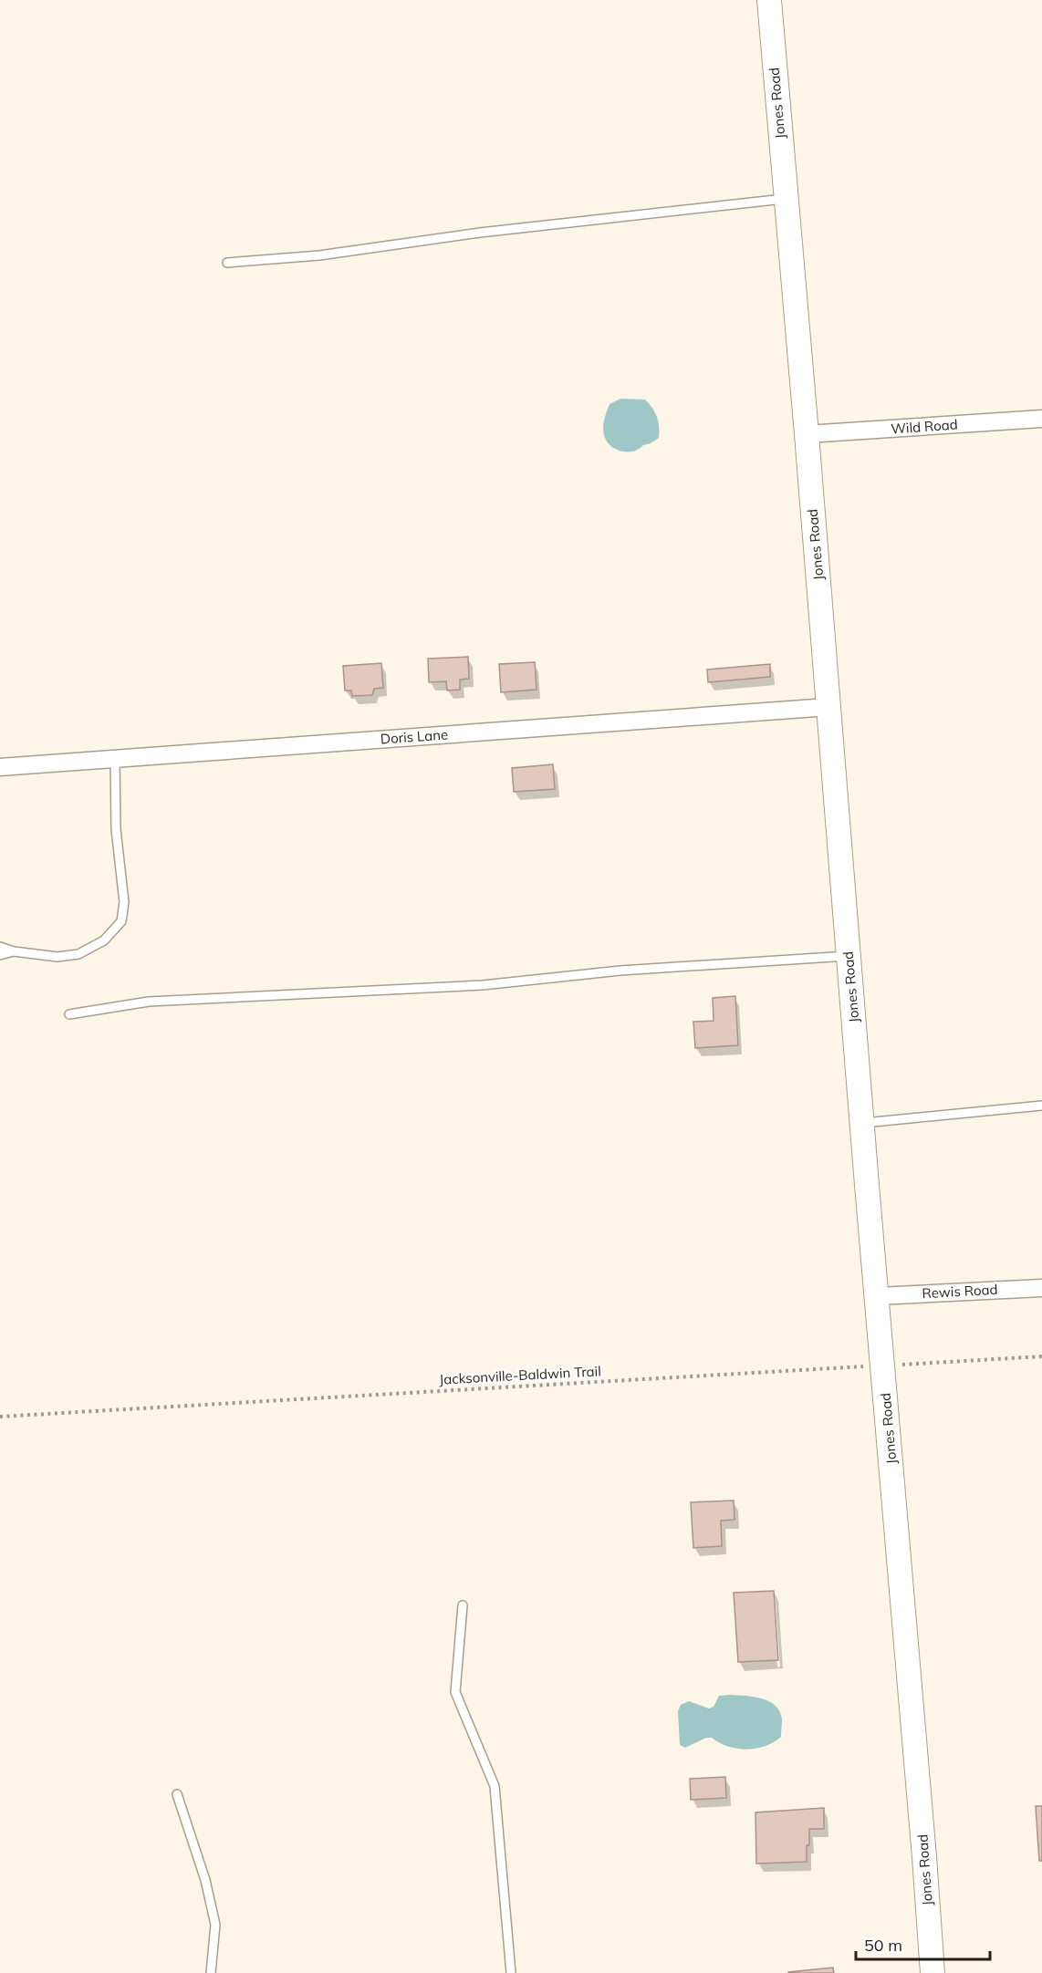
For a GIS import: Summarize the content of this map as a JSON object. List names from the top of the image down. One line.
{"streets":{"street":["Jones Road","Wild Road","Doris Lane","Rewis Road"],"path":["Jacksonville-Baldwin Trail"]},"crossings":[["Jones Road","Wild Road"],["Jones Road","Doris Lane"],["Jones Road","Rewis Road"],["Jones Road","Jacksonville-Baldwin Trail"]],"scale_bar":"50 m"}
